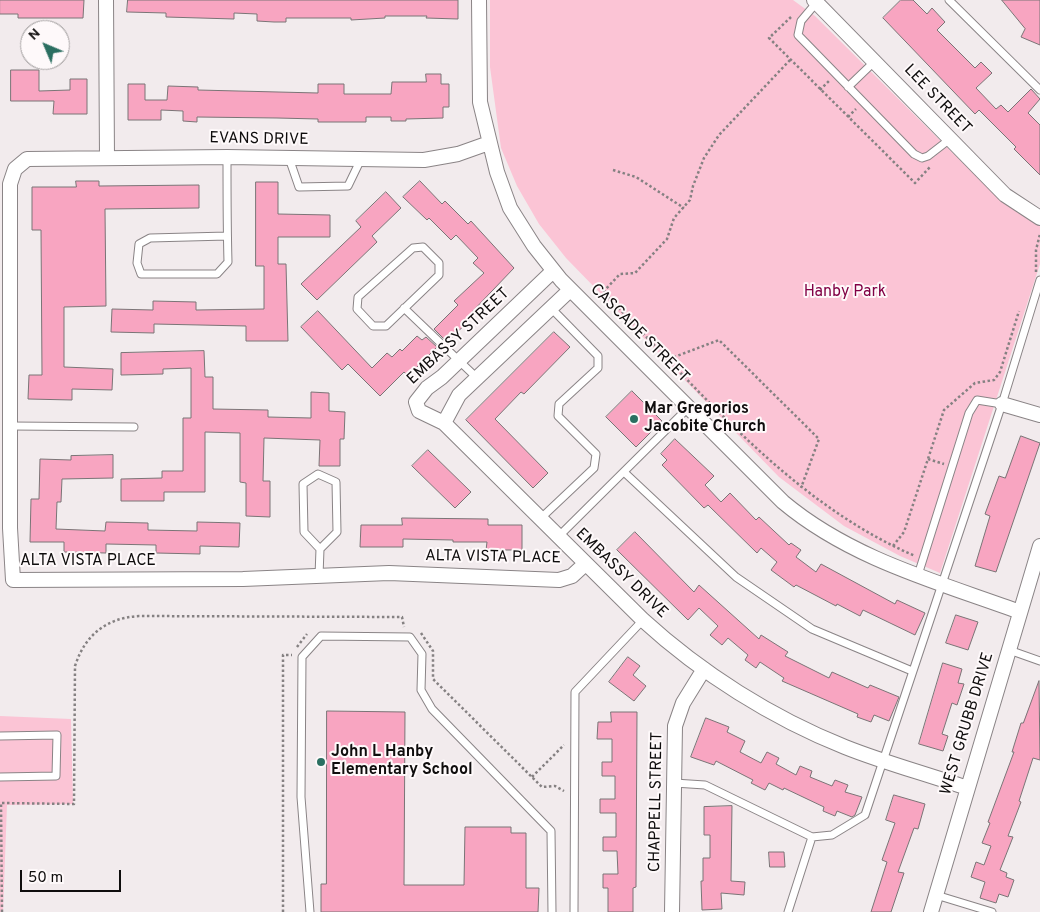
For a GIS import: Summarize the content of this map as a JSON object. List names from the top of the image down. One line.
{"streets":{"street":["LEE STREET","EVANS DRIVE","CASCADE STREET","EMBASSY STREET","ALTA VISTA PLACE","EMBASSY DRIVE","WEST GRUBB DRIVE","CHAPPELL STREET"]},"crossings":[["EVANS DRIVE","CASCADE STREET"],["EVANS DRIVE","ALTA VISTA PLACE"],["CASCADE STREET","EMBASSY STREET"],["CASCADE STREET","WEST GRUBB DRIVE"],["EMBASSY STREET","EMBASSY DRIVE"],["ALTA VISTA PLACE","EMBASSY DRIVE"],["EMBASSY DRIVE","WEST GRUBB DRIVE"],["EMBASSY DRIVE","CHAPPELL STREET"]],"parks":["Hanby Park"],"places":["Mar Gregorios Jacobite Church","John L Hanby Elementary School"],"scale_bar":"50 m","north":"top left"}
